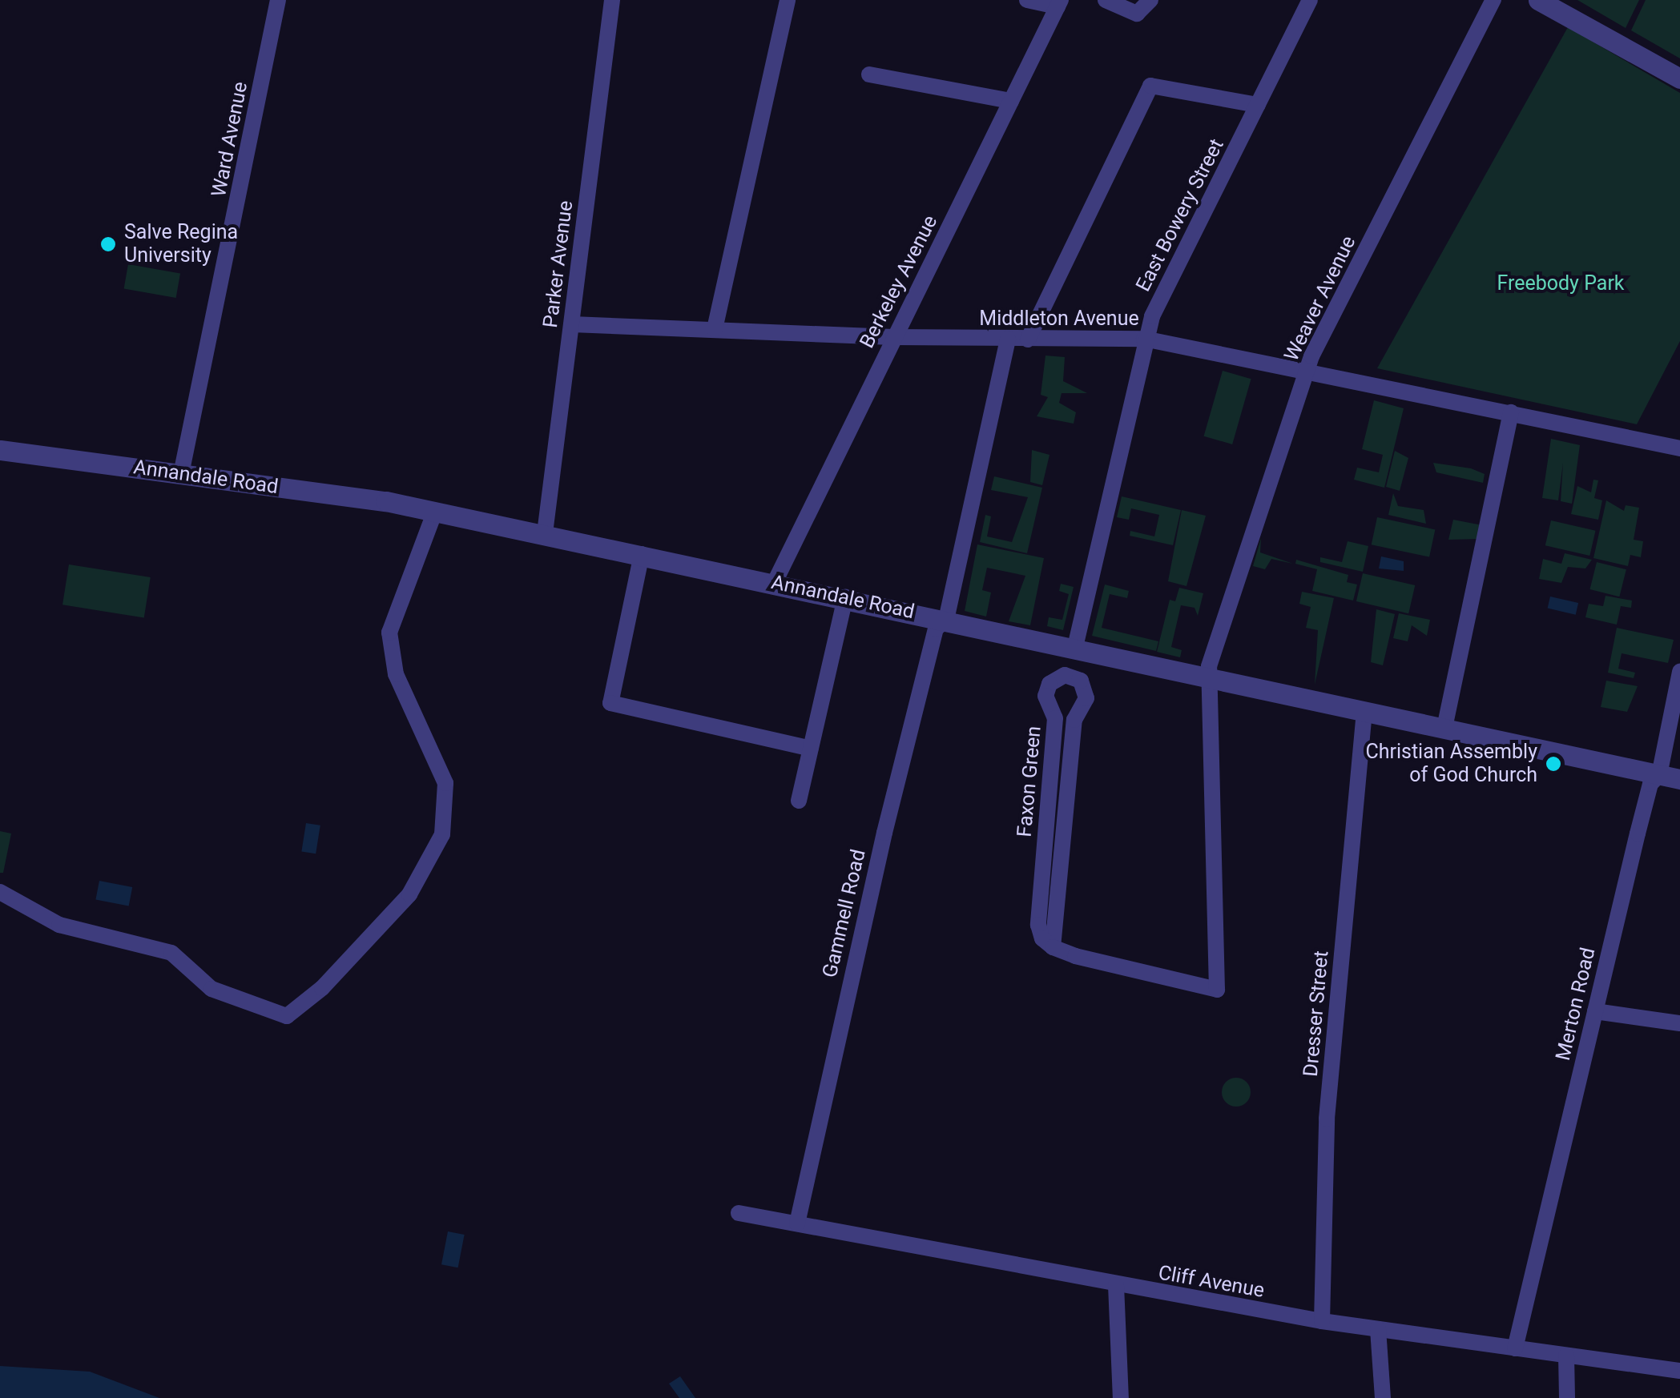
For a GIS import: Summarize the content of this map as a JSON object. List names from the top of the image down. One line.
{"streets":{"street":["Ward Avenue","East Bowery Street","Parker Avenue","Berkeley Avenue","Weaver Avenue","Middleton Avenue","Annandale Road","Faxon Green","Gammell Road","Merton Road","Dresser Street","Cliff Avenue"]},"crossings":[["Ward Avenue","Annandale Road"],["East Bowery Street","Middleton Avenue"],["East Bowery Street","Annandale Road"],["Parker Avenue","Middleton Avenue"],["Parker Avenue","Annandale Road"],["Berkeley Avenue","Middleton Avenue"],["Berkeley Avenue","Annandale Road"],["Weaver Avenue","Middleton Avenue"],["Weaver Avenue","Annandale Road"],["Weaver Avenue","Faxon Green"],["Middleton Avenue","Gammell Road"],["Annandale Road","Gammell Road"],["Annandale Road","Merton Road"],["Annandale Road","Dresser Street"],["Gammell Road","Cliff Avenue"],["Merton Road","Cliff Avenue"],["Dresser Street","Cliff Avenue"]],"parks":["Freebody Park"],"places":["Salve Regina University","Christian Assembly of God Church"]}
